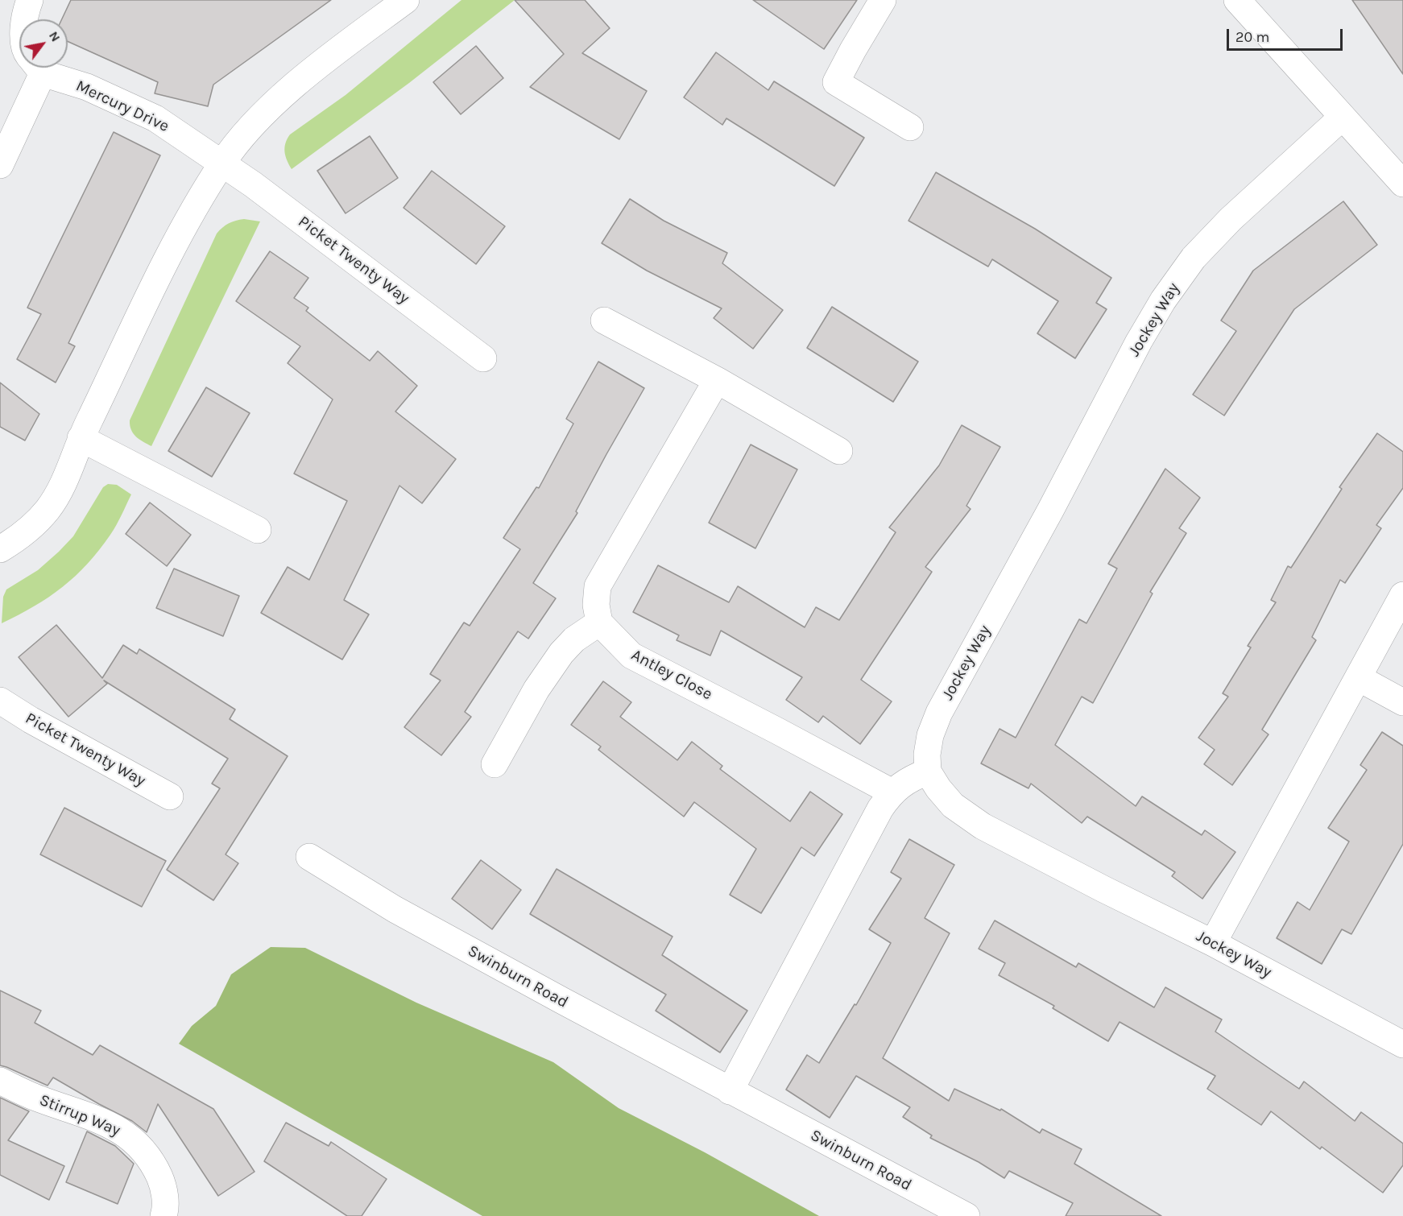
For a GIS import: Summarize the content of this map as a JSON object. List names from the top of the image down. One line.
{"streets":{"street":["Mercury Drive","Picket Twenty Way","Jockey Way","Antley Close","Swinburn Road","Stirrup Way"]},"crossings":[["Mercury Drive","Picket Twenty Way"]],"scale_bar":"20 m","north":"top right"}
